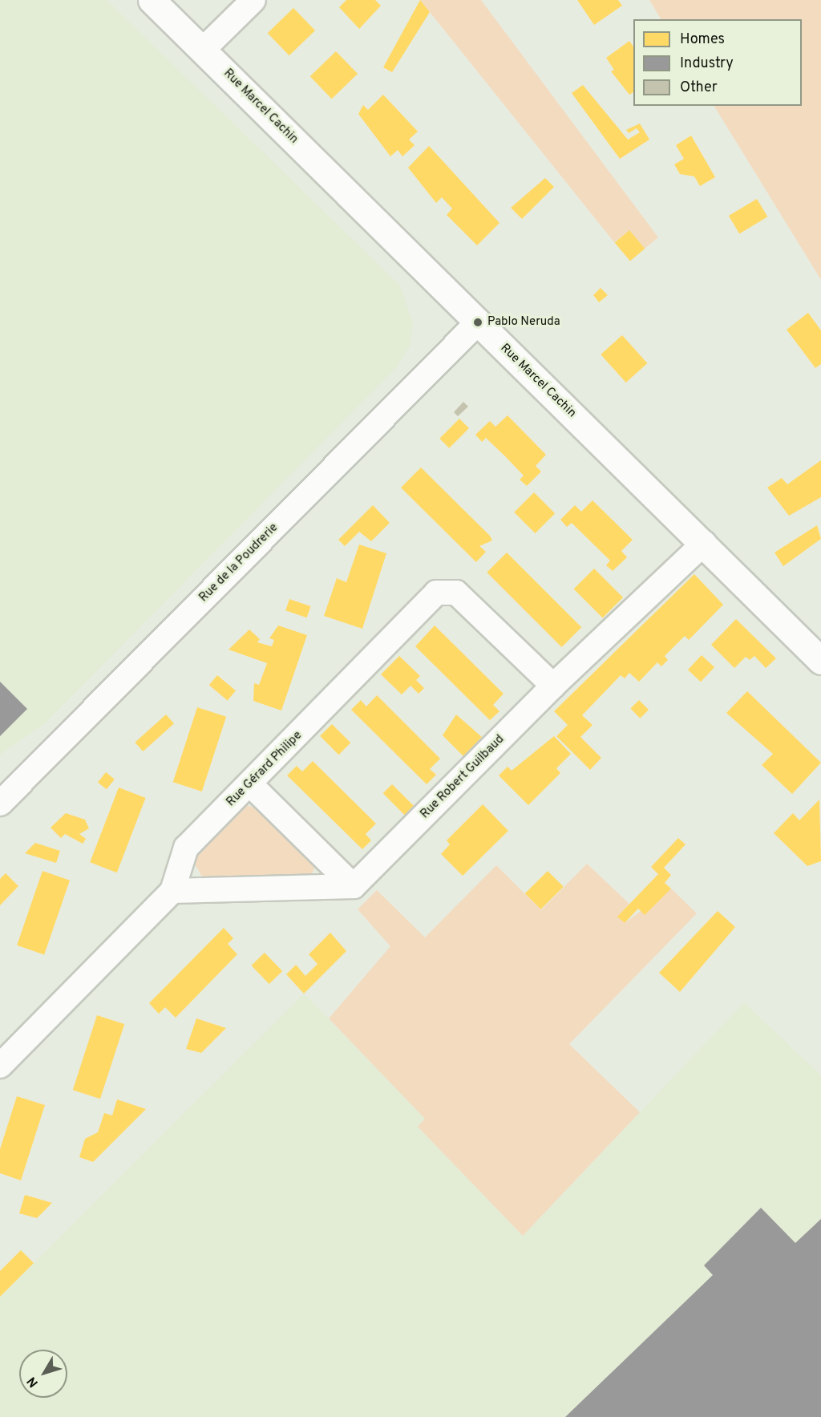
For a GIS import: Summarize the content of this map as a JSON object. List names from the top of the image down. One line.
{"streets":{"street":["Rue Marcel Cachin","Rue de la Poudrerie","Rue Gérard Philipe","Rue Robert Guilbaud"]},"crossings":[["Rue Marcel Cachin","Rue de la Poudrerie"],["Rue Marcel Cachin","Rue Robert Guilbaud"],["Rue Gérard Philipe","Rue Robert Guilbaud"]],"places":["Pablo Neruda"],"legend":["Homes","Industry","Other"],"north":"bottom left"}
